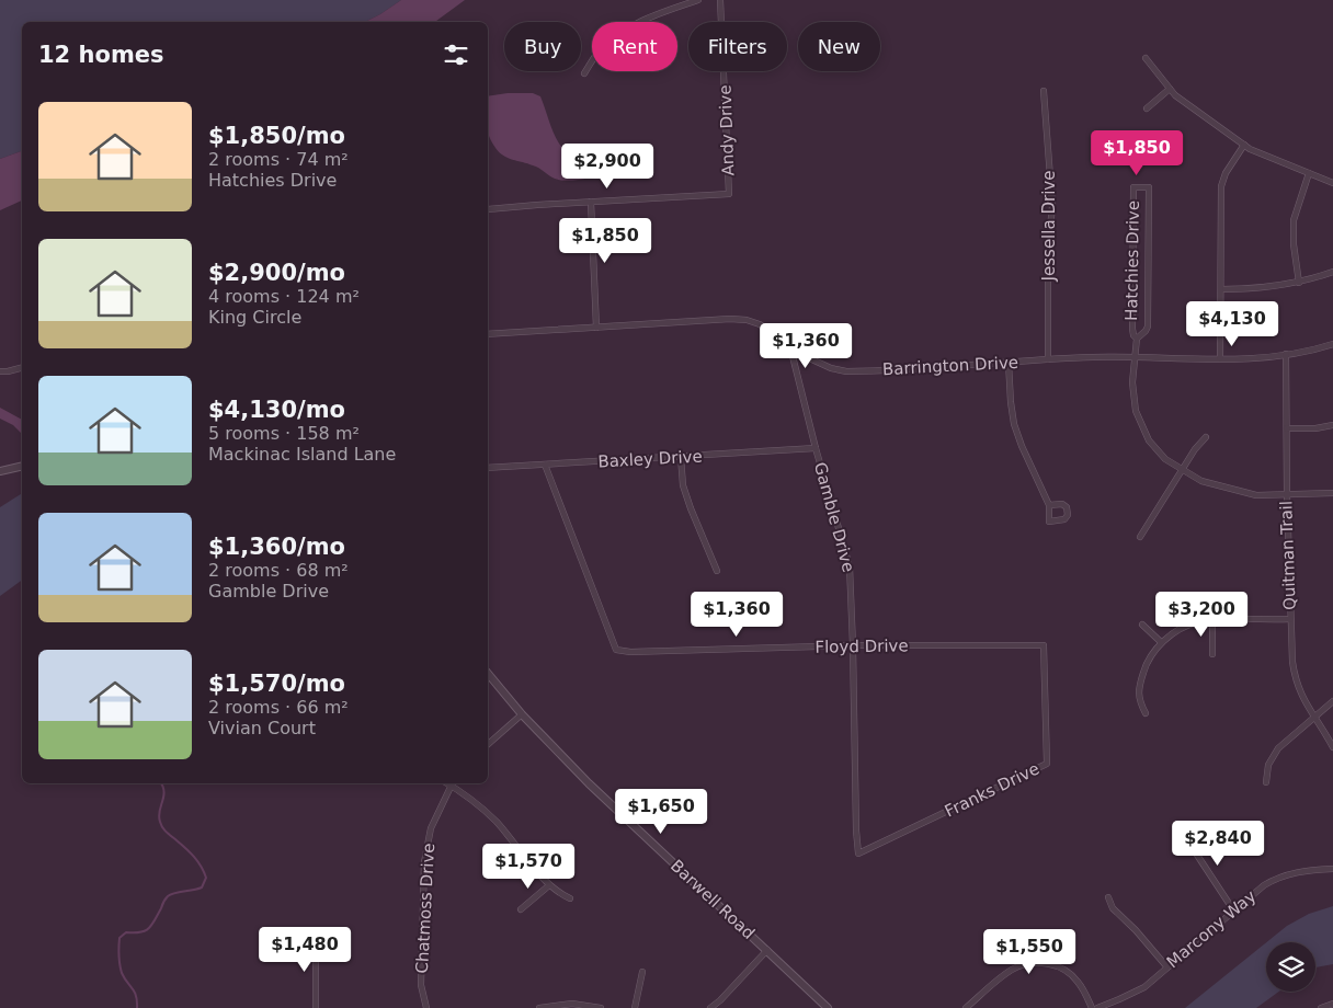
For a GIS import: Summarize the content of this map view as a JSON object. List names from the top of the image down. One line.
{"streets":{"street":["Andy Drive","Jessella Drive","Hatchies Drive","Barrington Drive","Baxley Drive","Gamble Drive","Quitman Trail","Floyd Drive","Franks Drive","Barwell Road","Chatmoss Drive","Marcony Way"]},"crossings":[["Jessella Drive","Barrington Drive"],["Hatchies Drive","Barrington Drive"],["Hatchies Drive","Quitman Trail"],["Barrington Drive","Gamble Drive"],["Barrington Drive","Quitman Trail"],["Baxley Drive","Gamble Drive"],["Baxley Drive","Floyd Drive"],["Gamble Drive","Floyd Drive"],["Gamble Drive","Franks Drive"],["Floyd Drive","Franks Drive"]],"page":{"chip":["Buy","Rent","Filters","New"],"heading":"12 homes","list":[{"name":"$1,850/mo","note":"2 rooms · 74 m² · Hatchies Drive"},{"name":"$2,900/mo","note":"4 rooms · 124 m² · King Circle"},{"name":"$4,130/mo","note":"5 rooms · 158 m² · Mackinac Island Lane"},{"name":"$1,360/mo","note":"2 rooms · 68 m² · Gamble Drive"},{"name":"$1,570/mo","note":"2 rooms · 66 m² · Vivian Court"}],"price":["$1,850","$2,900","$1,850","$4,130","$1,360","$1,360","$3,200","$1,650","$2,840","$1,570","$1,480","$1,550"]}}
